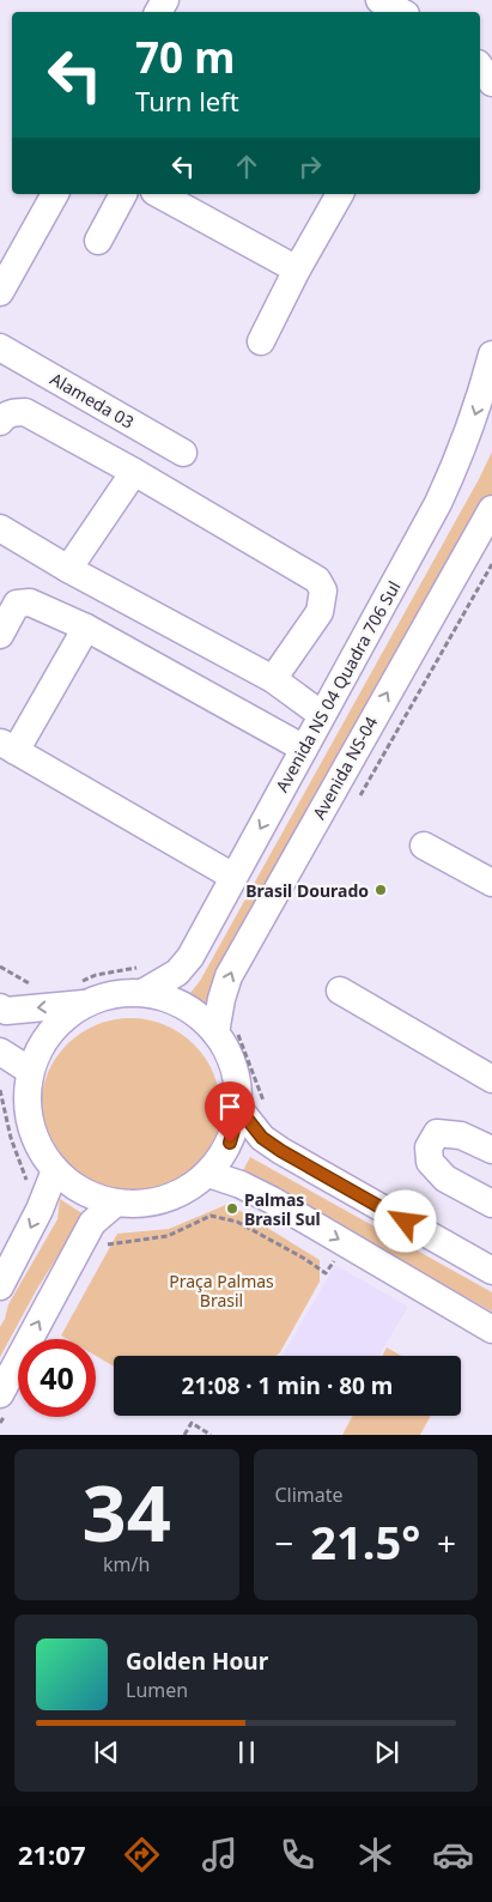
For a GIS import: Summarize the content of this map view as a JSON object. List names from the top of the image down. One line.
{"streets":{"street":["Alameda 03","Avenida NS 04 Quadra 706 Sul","Avenida NS-04"]},"one_way":["Avenida NS 04 Quadra 706 Sul","Avenida NS-04"],"parks":["Praça Palmas Brasil"],"places":["Brasil Dourado","Palmas Brasil Sul"],"page":{"turn":["70 m","Turn left"],"limit":"40","trip":"21:08 · 1 min · 80 m","tile":[["34","km/h"],"Climate"],"heat":["−","21.5°","+"],"song":["Golden Hour","Lumen"],"tabs":"21:07"}}
